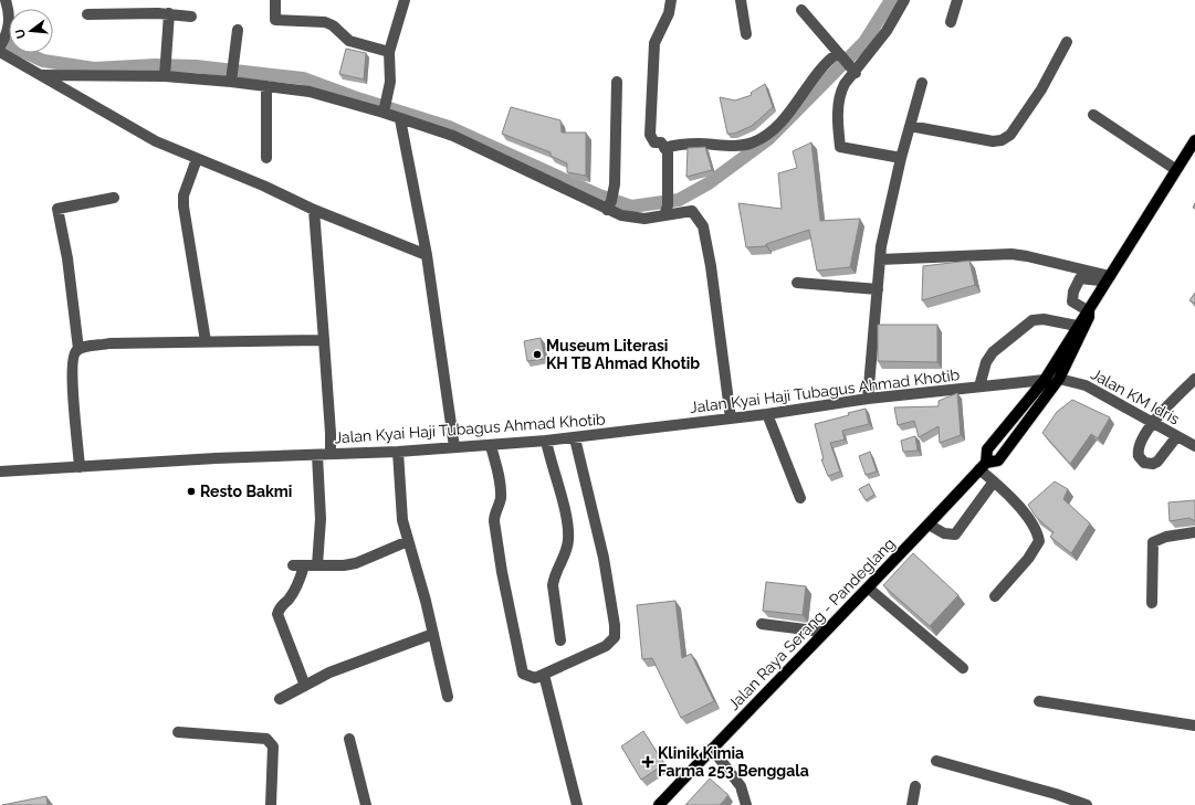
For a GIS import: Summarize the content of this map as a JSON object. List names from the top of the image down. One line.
{"streets":{"main road":["Jalan Raya Serang - Pandeglang"],"street":["Jalan Kyai Haji Tubagus Ahmad Khotib","Jalan KM Idris"]},"crossings":[["Jalan Kyai Haji Tubagus Ahmad Khotib","Jalan Raya Serang - Pandeglang"],["Jalan KM Idris","Jalan Raya Serang - Pandeglang"]],"places":{"other":["Museum Literasi KH TB Ahmad Khotib","Resto Bakmi"],"health":["Klinik Kimia Farma 253 Benggala"]},"north":"left"}
